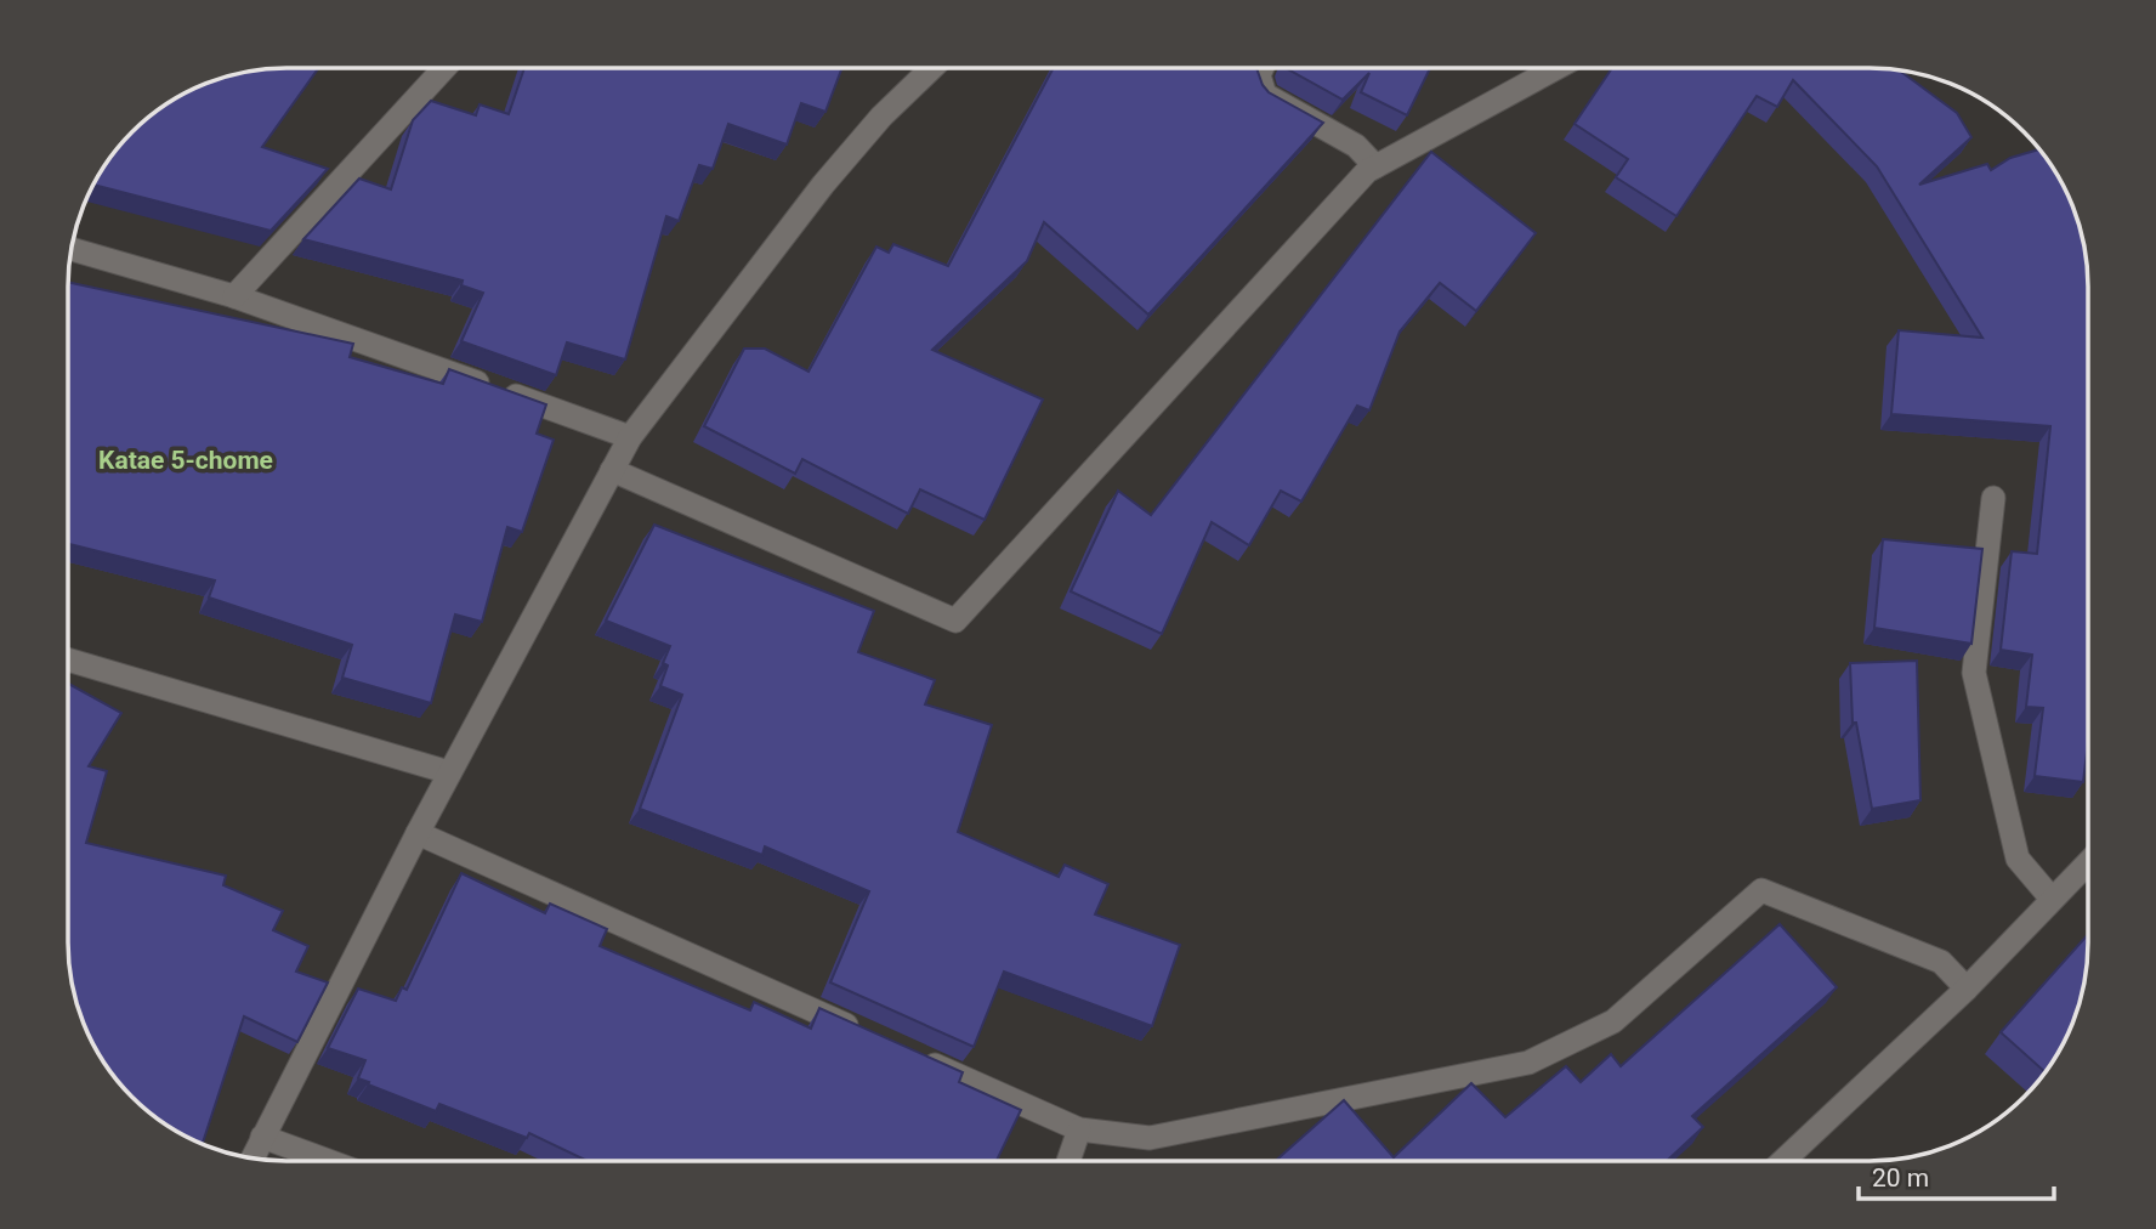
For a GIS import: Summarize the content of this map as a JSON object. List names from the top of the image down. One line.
{"districts":["Katae 5-chome"],"scale_bar":"20 m"}
